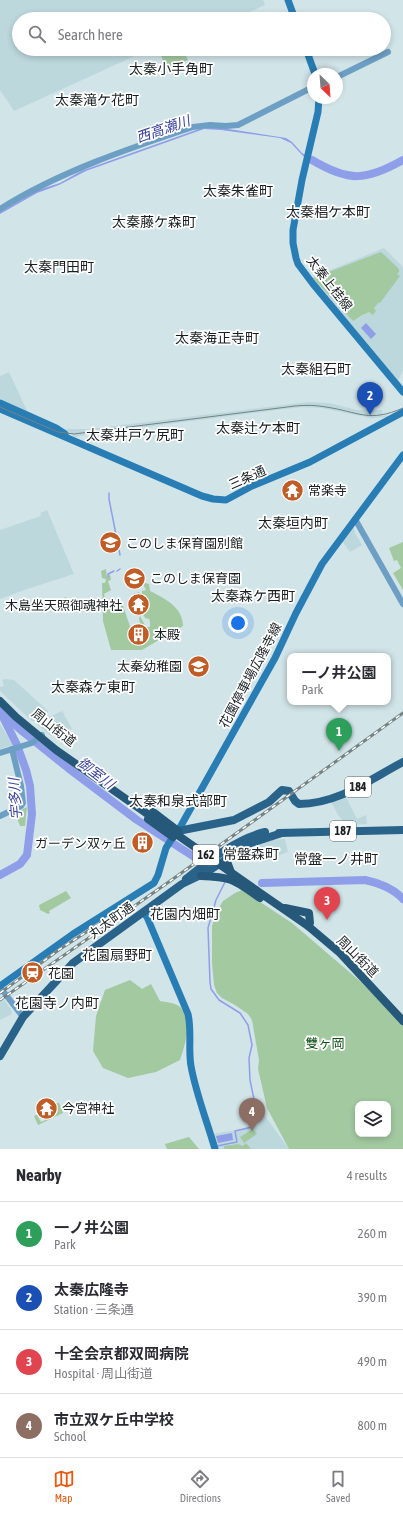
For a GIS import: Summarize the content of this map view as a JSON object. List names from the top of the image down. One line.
{"streets":{"highway":["周山街道","162"],"main road":["太秦上桂線","三条通","花園停車場広隆寺線","184","187","丸太町通"]},"crossings":[["花園停車場広隆寺線","184"]],"districts":["太秦小手角町","太秦滝ケ花町","太秦朱雀町","太秦椙ケ本町","太秦藤ケ森町","太秦門田町","太秦海正寺町","太秦組石町","太秦辻ケ本町","太秦井戸ケ尻町","太秦垣内町","太秦森ケ西町","太秦森ケ東町","太秦和泉式部町","常盤森町","常盤一ノ井町","花園内畑町","花園扇野町","花園寺ノ内町"],"water":["西高瀬川","御室川","宇多川"],"parks":["雙ヶ岡"],"places":{"temple":["常楽寺","木島坐天照御魂神社","今宮神社"],"school or university":["このしま保育園別館","このしま保育園","太秦幼稚園"],"building":["本殿","ガーデン双ヶ丘"],"station":["花園"]},"north":"bottom right","page":{"search":"Search here","pins":["2","1","3","4"],"popup":["一ノ井公園","Park"],"heading":["Nearby","4 results"],"list":[{"mark":"1","name":"一ノ井公園","note":"Park","value":"260 m"},{"mark":"2","name":"太秦広隆寺","note":"Station · 三条通","value":"390 m"},{"mark":"3","name":"十全会京都双岡病院","note":"Hospital · 周山街道","value":"490 m"},{"mark":"4","name":"市立双ケ丘中学校","note":"School","value":"800 m"}],"nav":["Map","Directions","Saved"]}}
